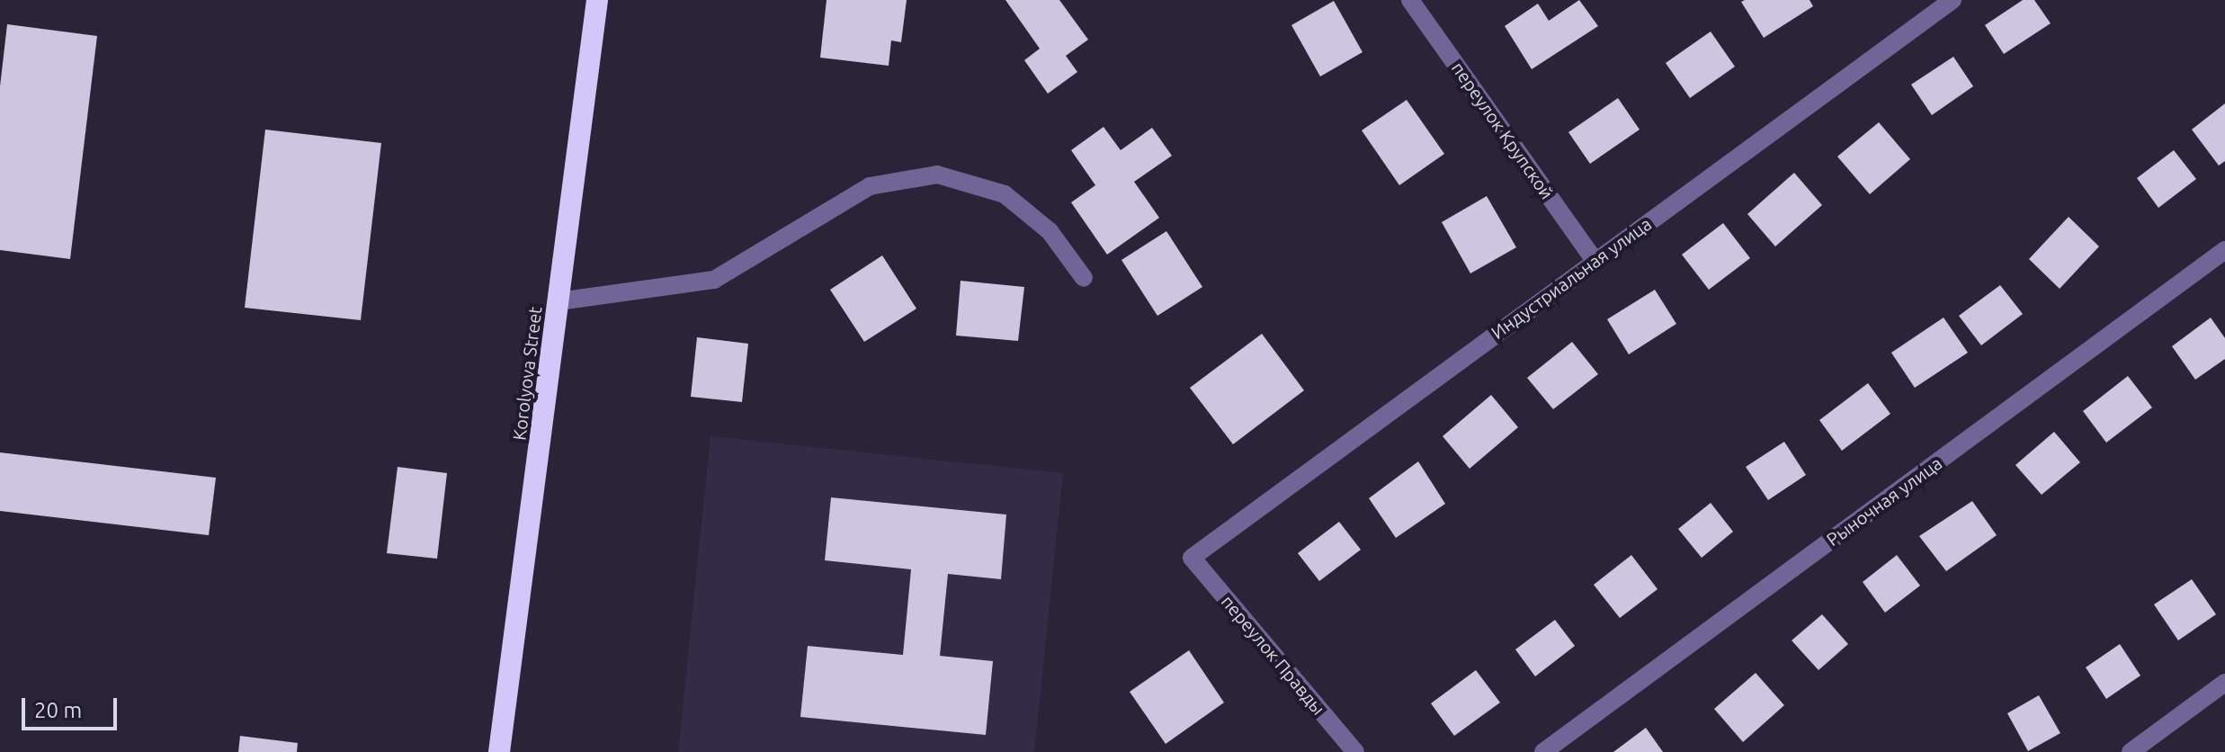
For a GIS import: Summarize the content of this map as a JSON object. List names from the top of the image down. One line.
{"streets":{"highway":["Korolyova Street"],"street":["переулок Крупской","Индустриальная улица","Рыночная улица","переулок Правды"]},"crossings":[["переулок Крупской","Индустриальная улица"],["Индустриальная улица","переулок Правды"]],"scale_bar":"20 m"}
